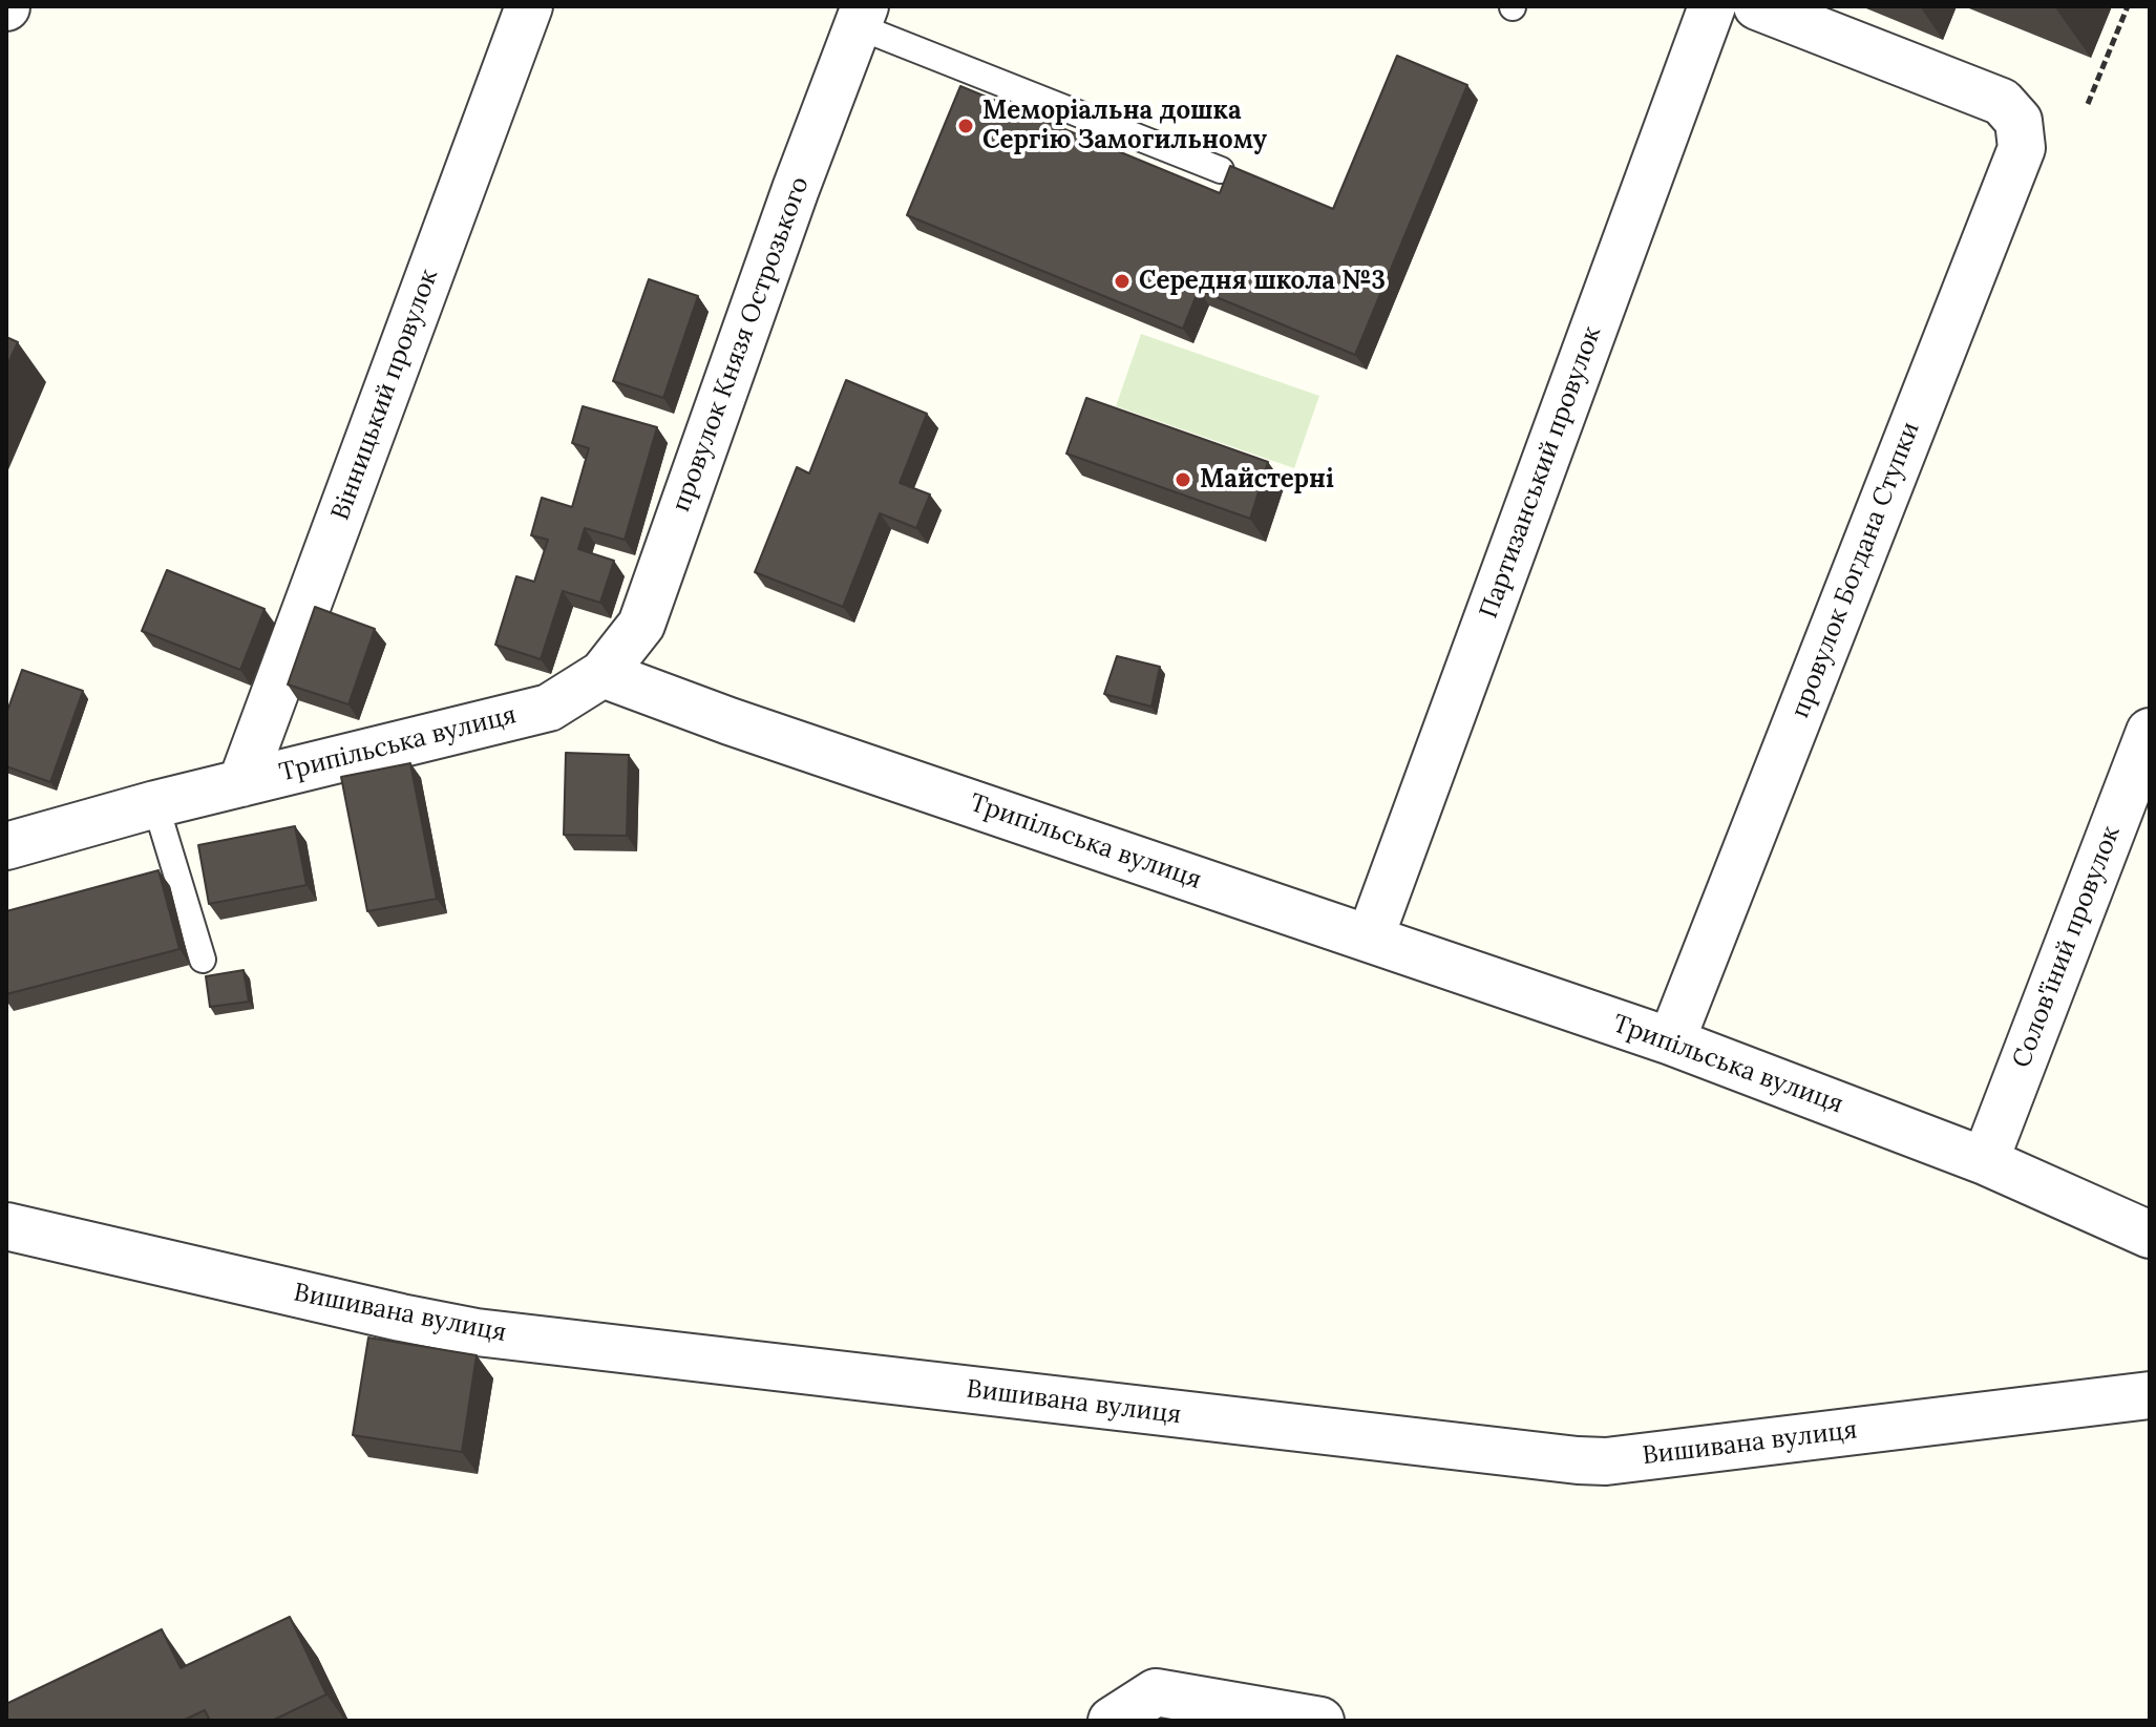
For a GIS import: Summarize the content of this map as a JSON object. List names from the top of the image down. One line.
{"streets":{"street":["провулок Князя Острозького","Вінницький провулок","Партизанський провулок","провулок Богдана Ступки","Трипільська вулиця","Солов'їний провулок","Вишивана вулиця"]},"crossings":[["провулок Князя Острозького","Трипільська вулиця"],["Вінницький провулок","Трипільська вулиця"],["Партизанський провулок","Трипільська вулиця"],["провулок Богдана Ступки","Трипільська вулиця"],["Трипільська вулиця","Солов'їний провулок"]],"places":["Меморіальна дошка Сергію Замогильному","Середня школа №3","Майстерні"]}
